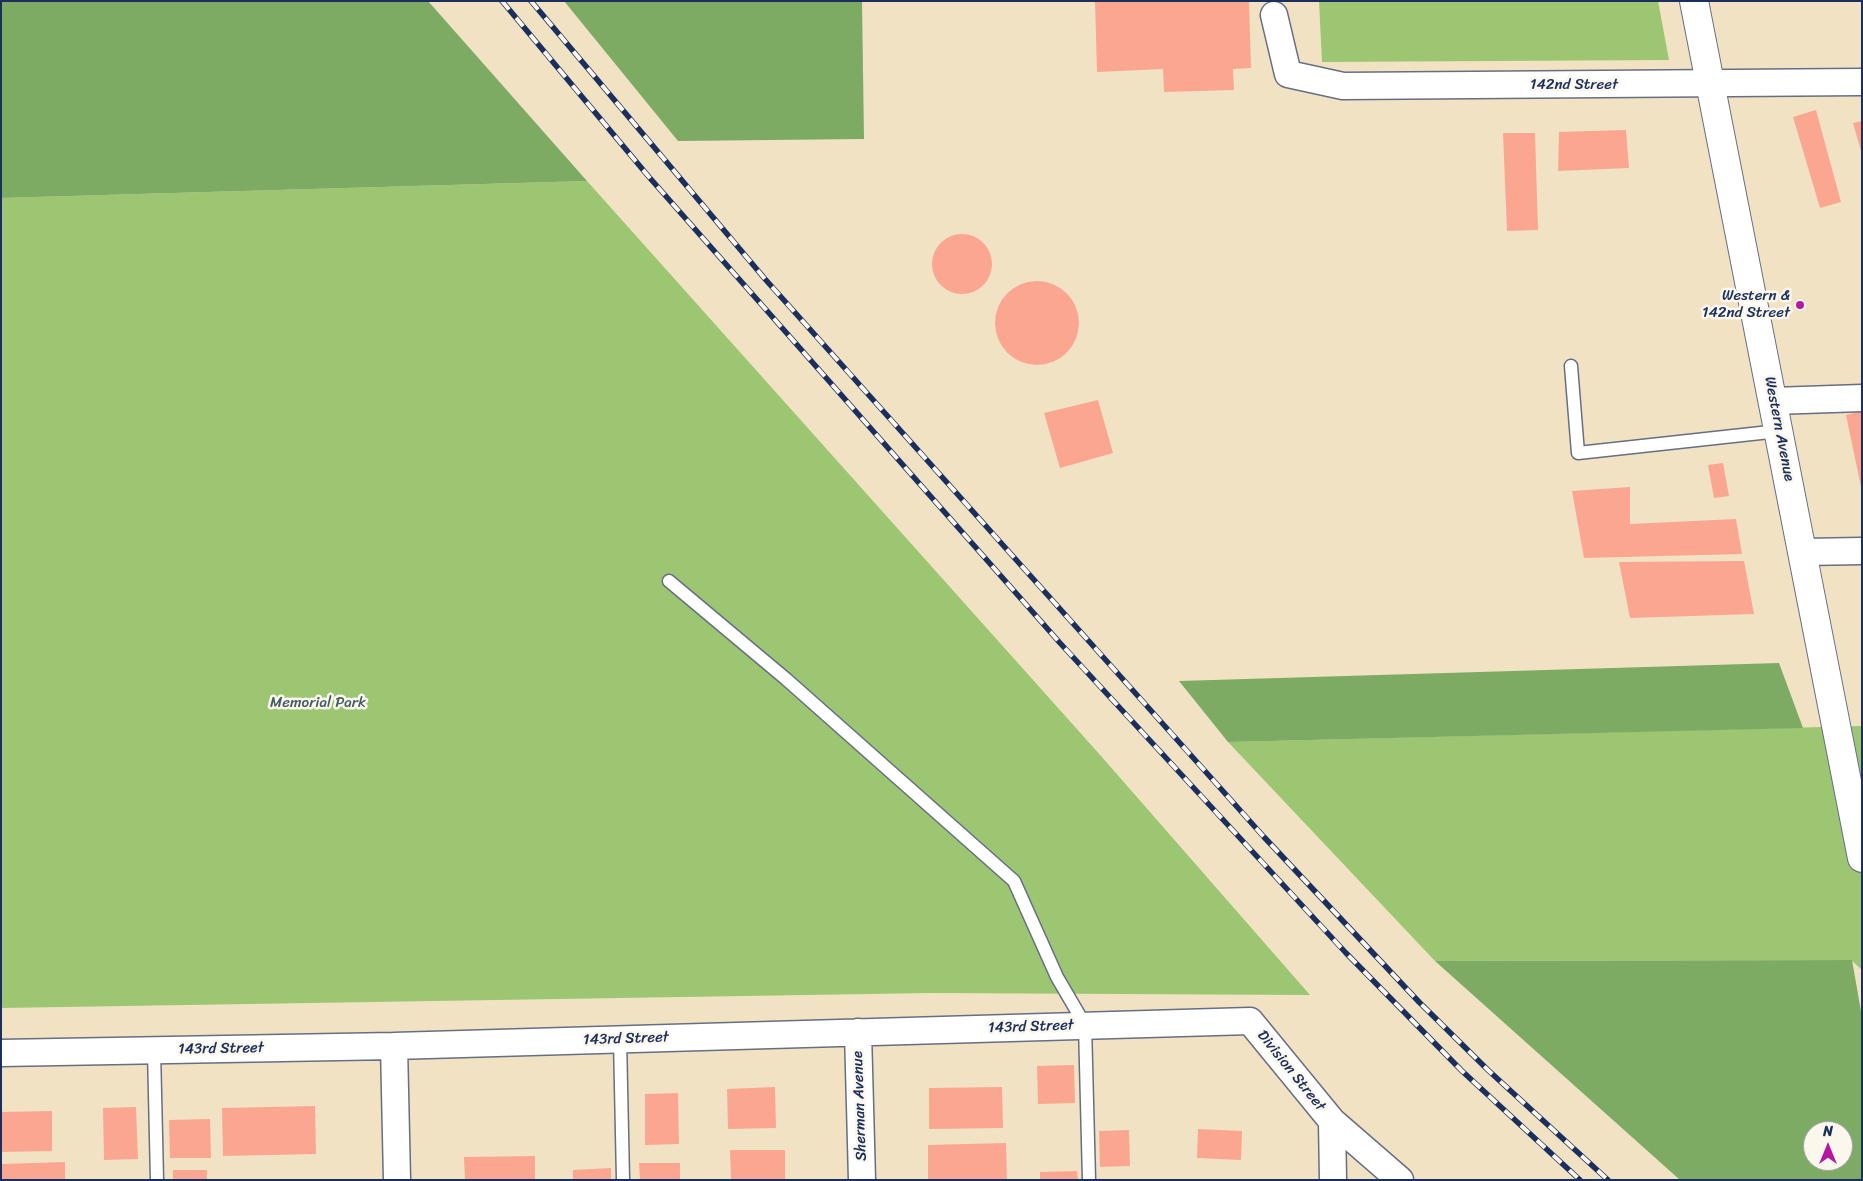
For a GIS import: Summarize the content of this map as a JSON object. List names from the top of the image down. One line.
{"streets":{"main road":["Western Avenue"],"street":["142nd Street","143rd Street","Division Street","Sherman Avenue"]},"crossings":[["142nd Street","Western Avenue"],["143rd Street","Division Street"],["143rd Street","Sherman Avenue"]],"parks":["Memorial Park"],"places":["Western & 142nd Street"],"north":"top"}
